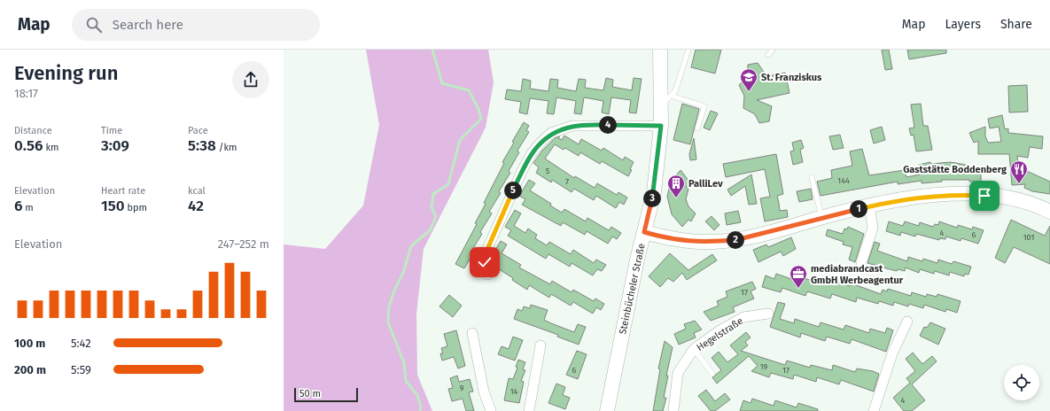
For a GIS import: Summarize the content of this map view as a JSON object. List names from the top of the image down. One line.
{"streets":{"street":["Steinbücheler Straße","Hegelstraße"]},"places":{"school or university":["St. Franziskus"],"restaurant":["Gaststätte Boddenberg"],"building":["PalliLev"],"office":["mediabrandcast GmbH Werbeagentur"]},"house_numbers":["5","144","7","4","6","101","17","19","6","17","9","14","4"],"scale_bar":"50 m","page":{"header":"Map","search":"Search here","nav":["Map","Layers","Share"],"heading":["Evening run","18:17"],"stats":[["Distance","0.56 km"],["Time","3:09"],["Pace","5:38 /km"],["Elevation","6 m"],["Heart rate","150 bpm"],["kcal","42"]],"pins":["4","5","3","1","2"],"chart":["Elevation","247–252 m"],"list":[{"name":"100 m","note":"5:42"},{"name":"200 m","note":"5:59"}],"scale":"50 m"}}
